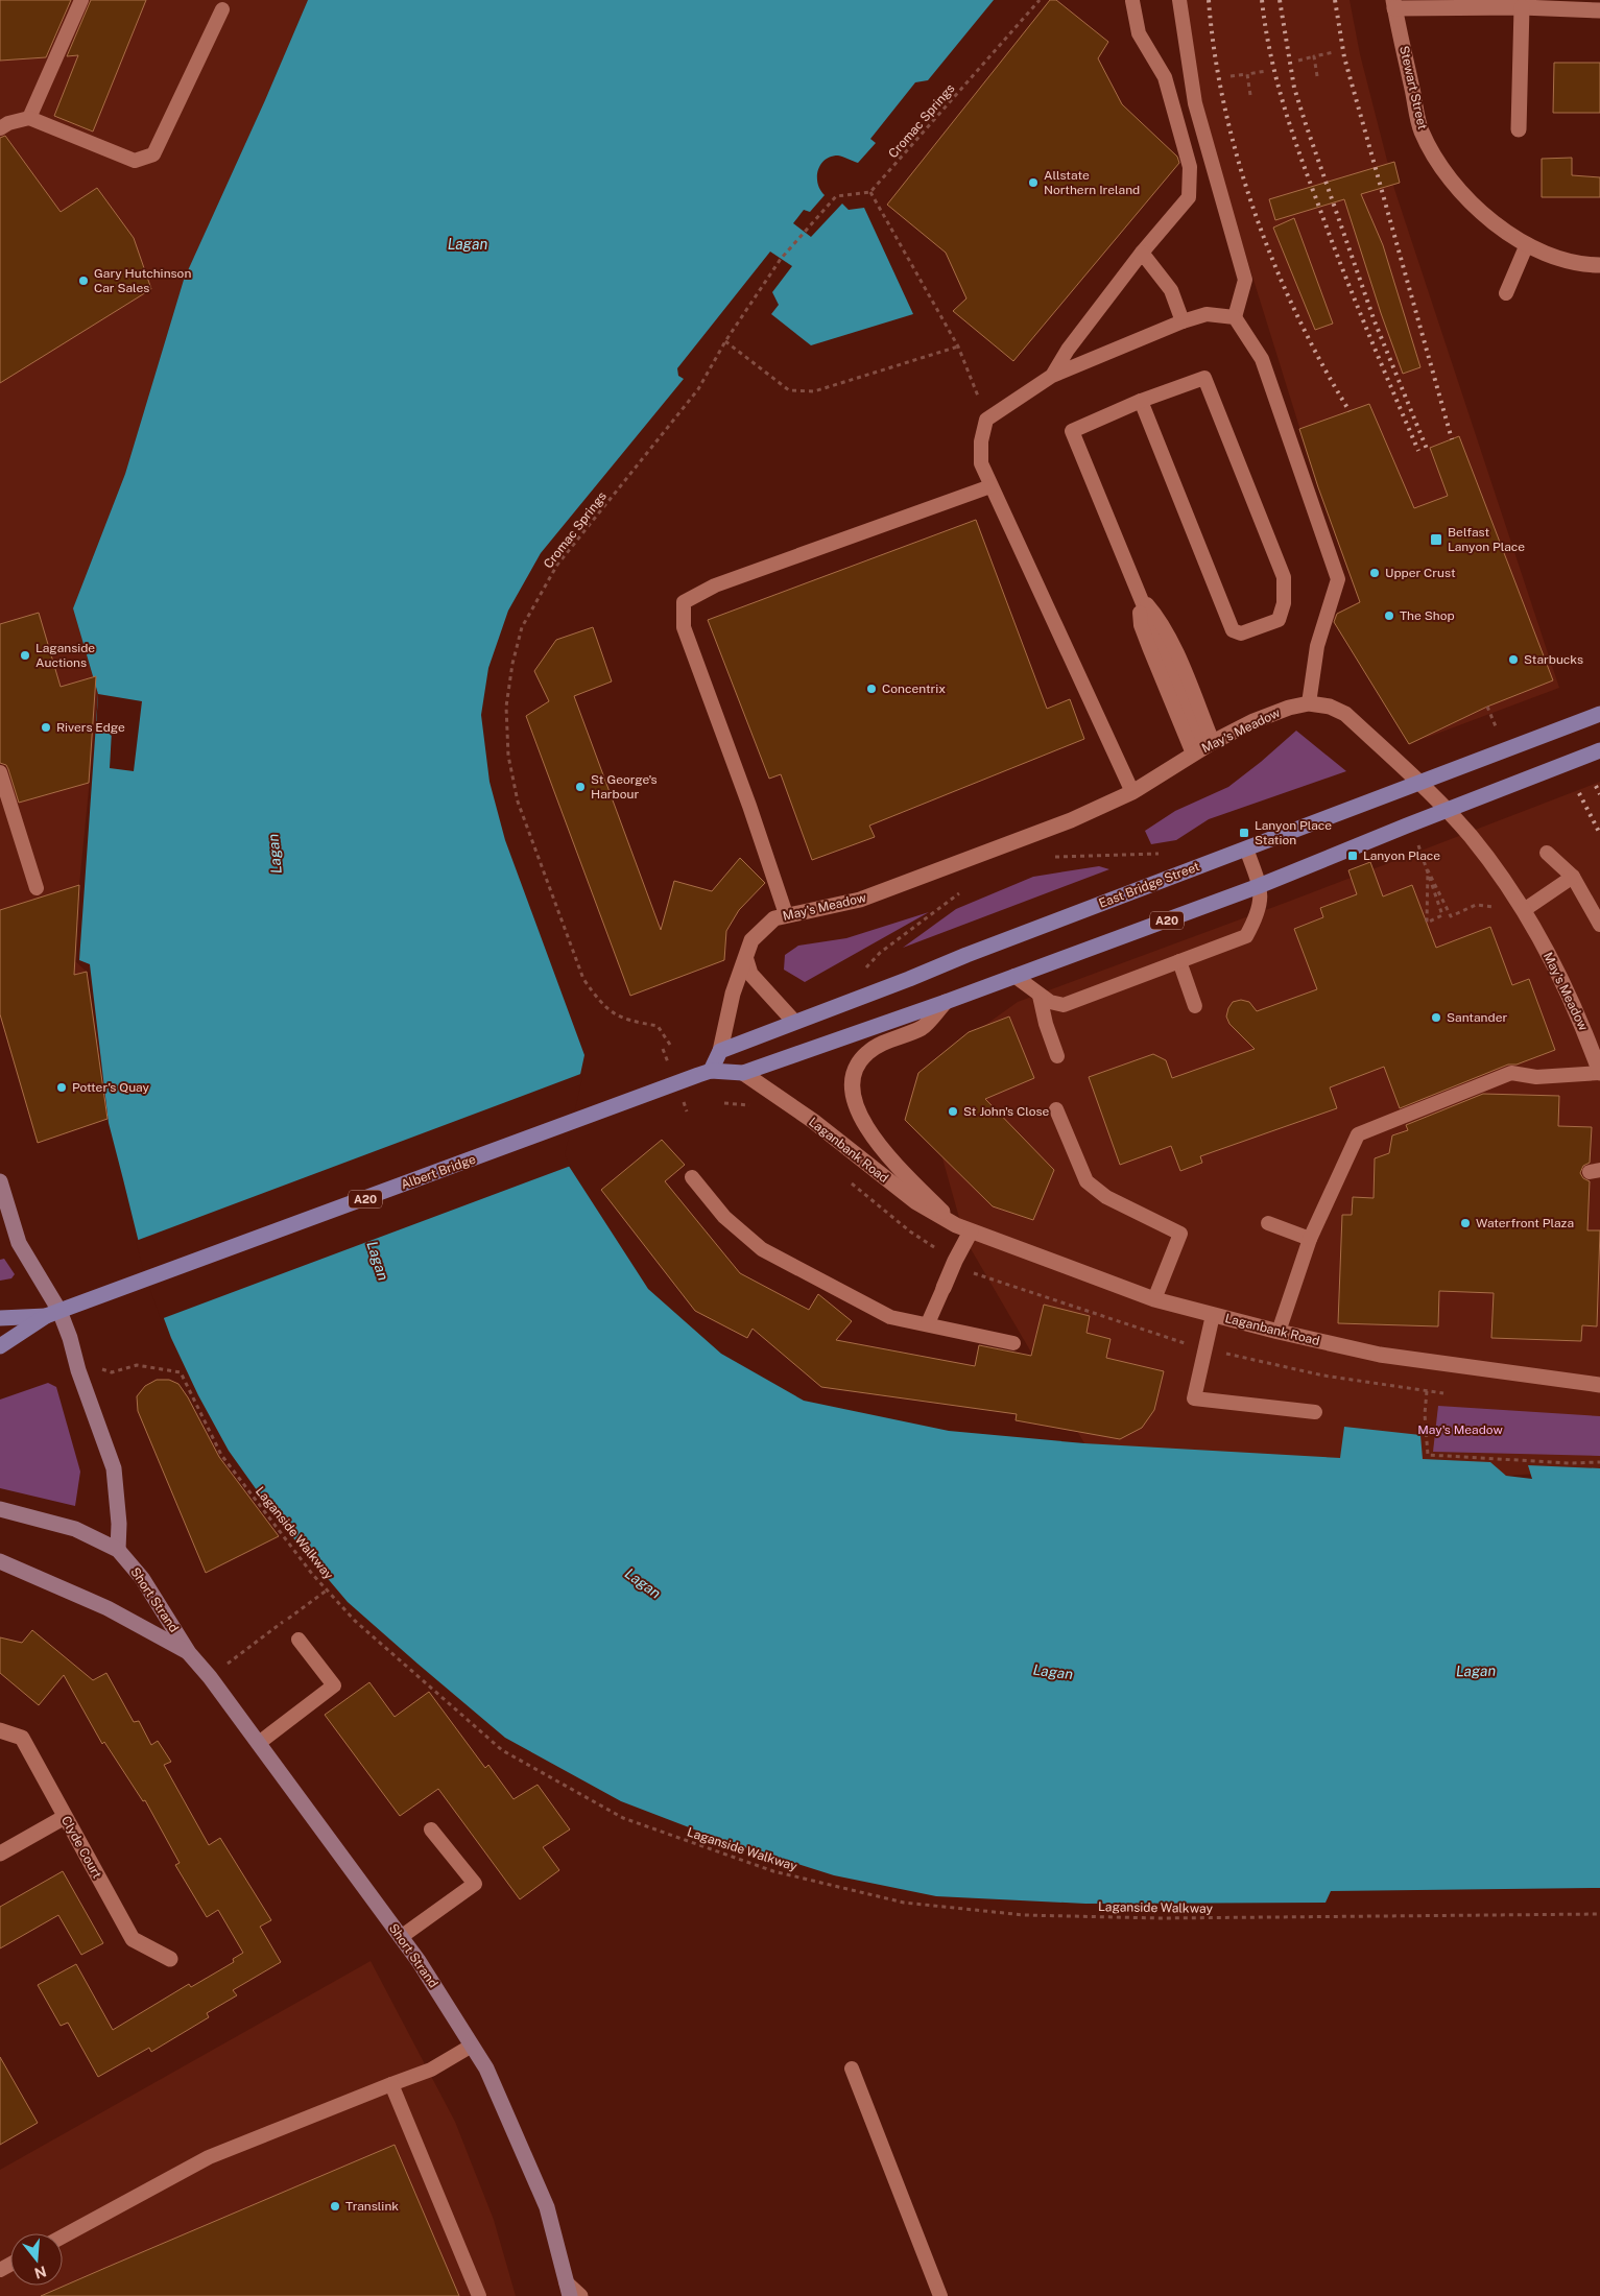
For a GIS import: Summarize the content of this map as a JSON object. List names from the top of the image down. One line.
{"streets":{"main road":["East Bridge Street","A20","Albert Bridge","Short Strand"],"street":["Stewart Street","May's Meadow","Laganbank Road","Clyde Court"],"path":["Cromac Springs","Laganside Walkway"]},"crossings":[["May's Meadow","East Bridge Street"],["A20","Laganbank Road"],["A20","Albert Bridge"]],"water":["Lagan"],"parks":["May's Meadow"],"places":{"other":["Allstate Northern Ireland","Gary Hutchinson Car Sales","Upper Crust","The Shop","Laganside Auctions","Starbucks","Concentrix","Rivers Edge","St George's Harbour","Santander","Potter's Quay","St John's Close","Waterfront Plaza","Translink"],"transit":["Belfast Lanyon Place","Lanyon Place Station","Lanyon Place"]},"north":"bottom"}
